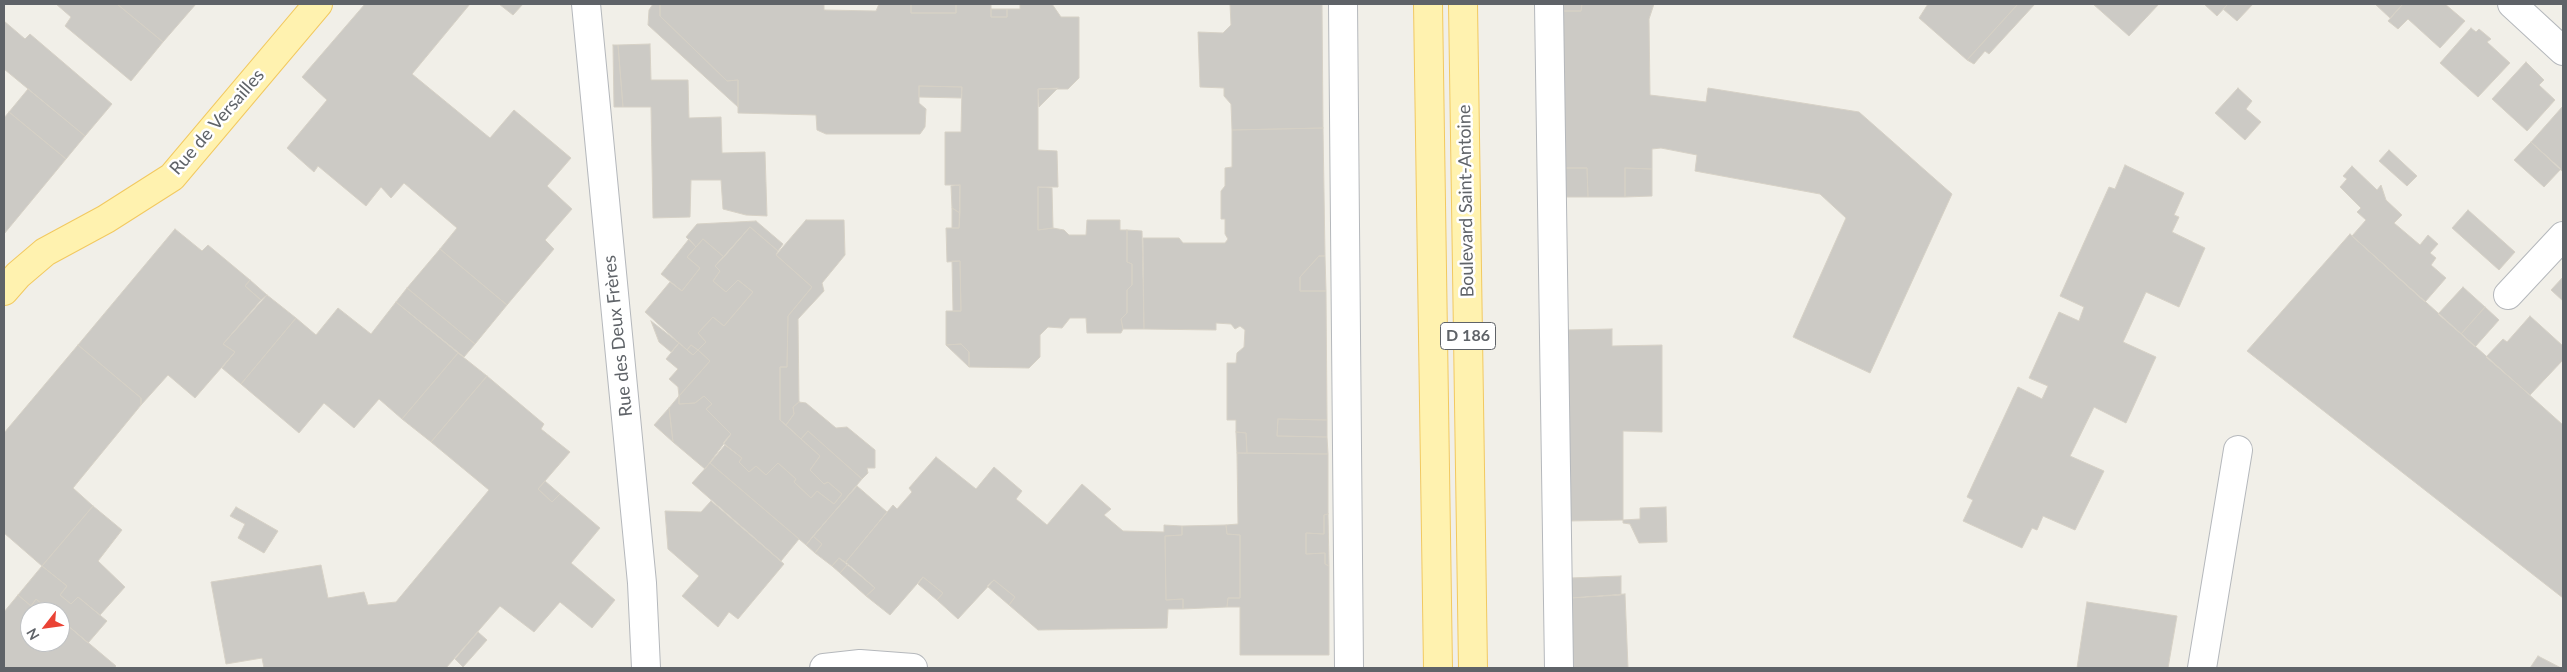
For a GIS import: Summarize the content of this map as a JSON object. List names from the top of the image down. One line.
{"streets":{"main road":["Rue de Versailles","Boulevard Saint-Antoine","D 186"],"street":["Rue des Deux Frères"]},"north":"bottom left"}
